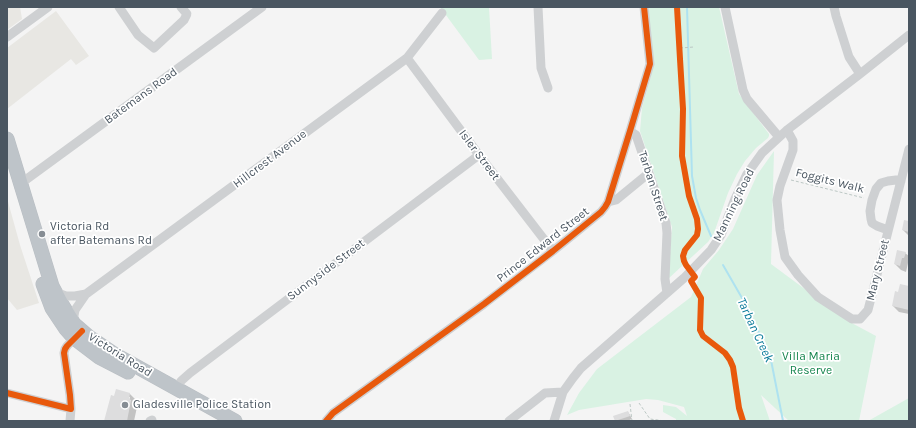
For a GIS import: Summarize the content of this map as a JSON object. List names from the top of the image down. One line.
{"streets":{"highway":["Victoria Road"],"street":["Batemans Road","Isler Street","Hillcrest Avenue","Tarban Street","Manning Road","Prince Edward Street","Sunnyside Street","Mary Street"],"path":["Foggits Walk"]},"crossings":[["Batemans Road","Victoria Road"],["Isler Street","Hillcrest Avenue"],["Isler Street","Prince Edward Street"],["Isler Street","Sunnyside Street"],["Foggits Walk","Mary Street"],["Tarban Street","Manning Road"],["Tarban Street","Prince Edward Street"],["Sunnyside Street","Victoria Road"]],"water":["Tarban Creek"],"parks":["Villa Maria Reserve"],"places":["Victoria Rd after Batemans Rd","Gladesville Police Station"]}
